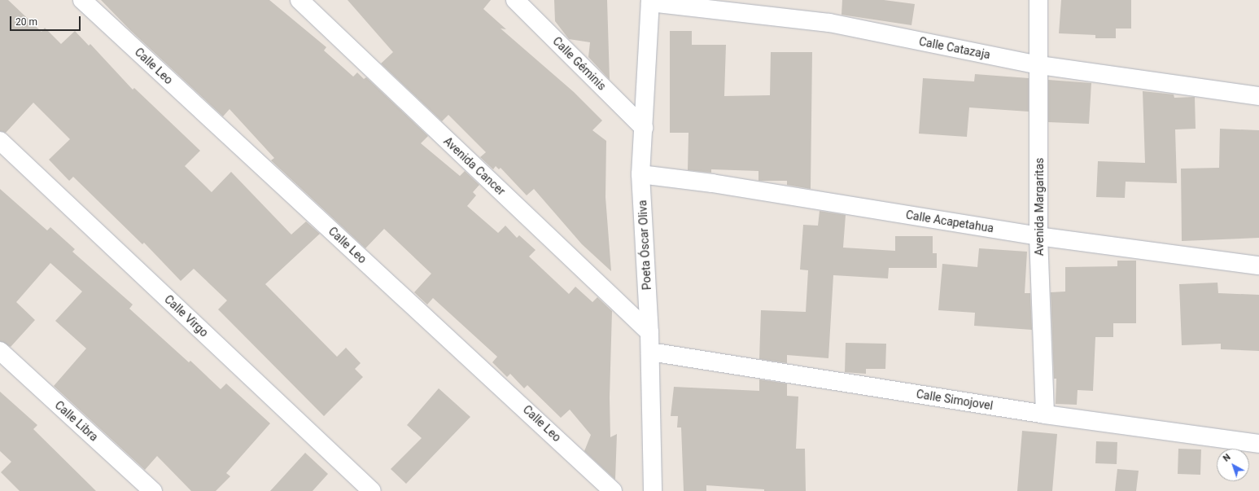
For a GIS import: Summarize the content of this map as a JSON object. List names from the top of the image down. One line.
{"streets":{"street":["Calle Catazaja","Calle Géminis","Calle Leo","Avenida Cancer","Avenida Margaritas","Calle Acapetahua","Poeta Óscar Oliva","Calle Virgo","Calle Simojovel","Calle Libra"]},"crossings":[["Calle Catazaja","Avenida Margaritas"],["Calle Catazaja","Poeta Óscar Oliva"],["Calle Géminis","Poeta Óscar Oliva"],["Avenida Cancer","Poeta Óscar Oliva"],["Avenida Margaritas","Calle Acapetahua"],["Avenida Margaritas","Calle Simojovel"],["Calle Acapetahua","Poeta Óscar Oliva"],["Poeta Óscar Oliva","Calle Simojovel"]],"scale_bar":"20 m","north":"top left"}
